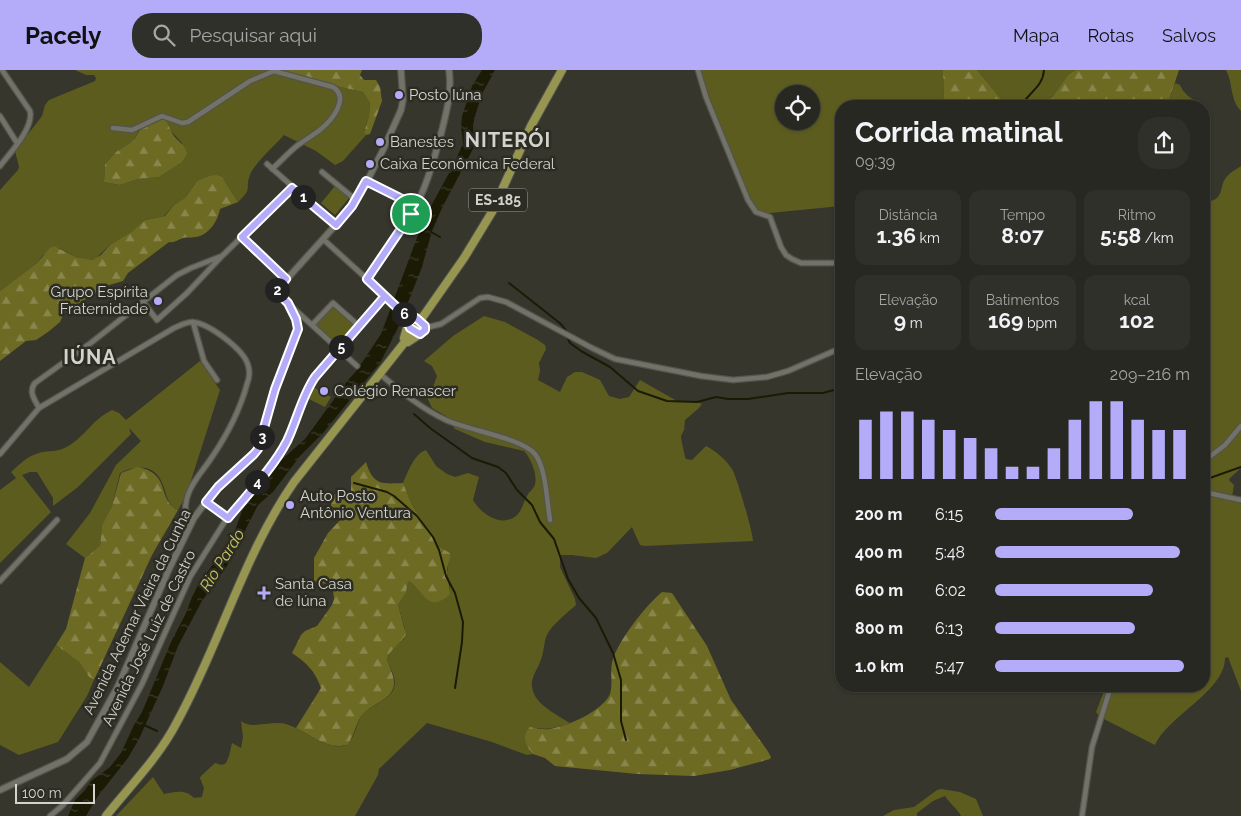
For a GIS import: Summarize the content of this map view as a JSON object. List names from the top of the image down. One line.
{"streets":{"main road":["ES-185"],"street":["Avenida Ademar Vieira da Cunha","Avenida José Luiz de Castro"]},"districts":["NITERÓI","IÚNA"],"water":["Rio Pardo"],"places":{"other":["Posto Iúna","Banestes","Caixa Econômica Federal","Grupo Espírita Fraternidade","Colégio Renascer","Auto Posto Antônio Ventura"],"health":["Santa Casa de Iúna"]},"scale_bar":"100 m","page":{"header":"Pacely","search":"Pesquisar aqui","nav":["Mapa","Rotas","Salvos"],"heading":["Corrida matinal","09:39"],"pins":["1","2","6","5","3","4"],"stats":[["Distância","1.36 km"],["Tempo","8:07"],["Ritmo","5:58 /km"],["Elevação","9 m"],["Batimentos","169 bpm"],["kcal","102"]],"chart":["Elevação","209–216 m"],"list":[{"name":"200 m","note":"6:15"},{"name":"400 m","note":"5:48"},{"name":"600 m","note":"6:02"},{"name":"800 m","note":"6:13"},{"name":"1.0 km","note":"5:47"}],"scale":"100 m"}}
